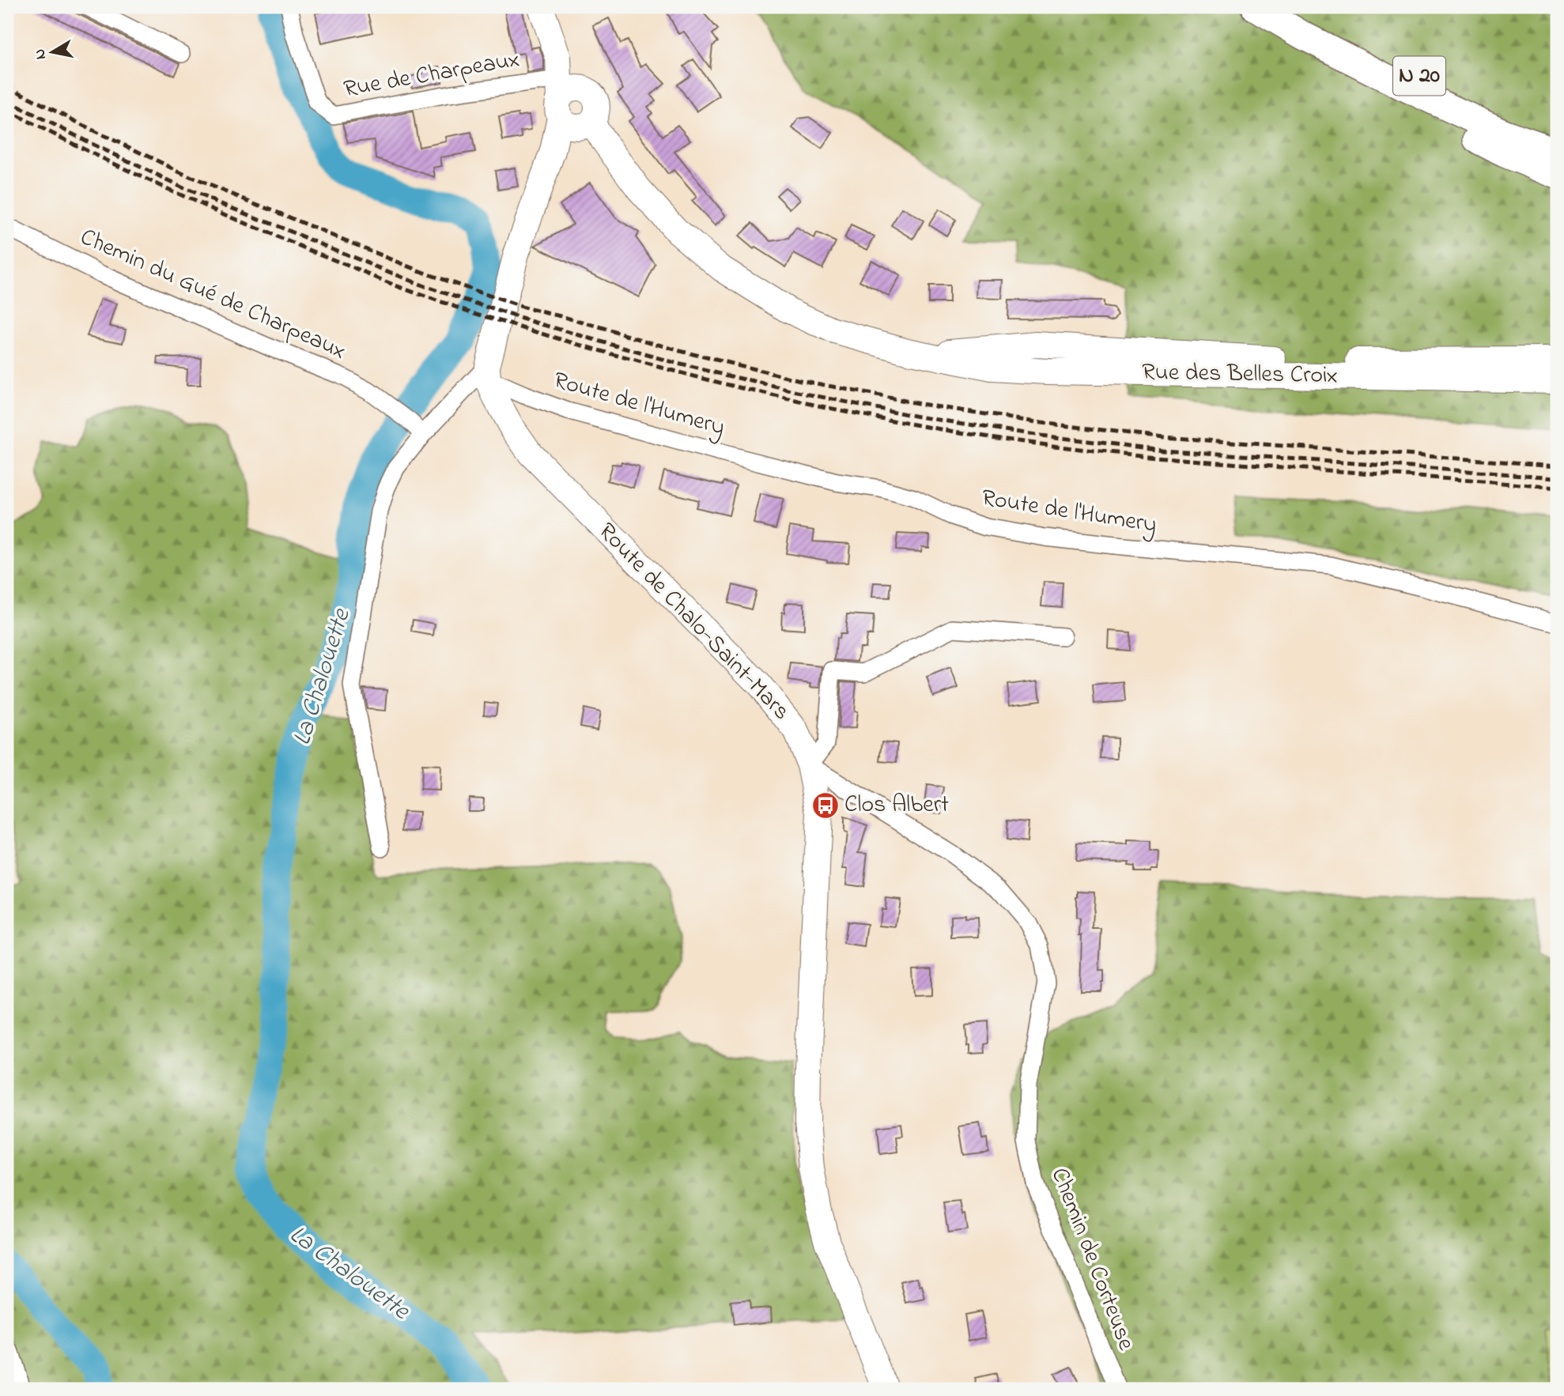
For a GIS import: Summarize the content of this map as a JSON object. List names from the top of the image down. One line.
{"streets":{"main road":["N 20","Rue des Belles Croix","Route de Chalo-Saint-Mars"],"street":["Rue de Charpeaux","Chemin du Gué de Charpeaux","Route de l'Humery","Chemin de Corteuse"]},"crossings":[["Rue de Charpeaux","Rue des Belles Croix"],["Route de l'Humery","Route de Chalo-Saint-Mars"],["Route de Chalo-Saint-Mars","Chemin de Corteuse"]],"water":["La Chalouette"],"places":{"bus stop":["Clos Albert"]},"north":"left"}
